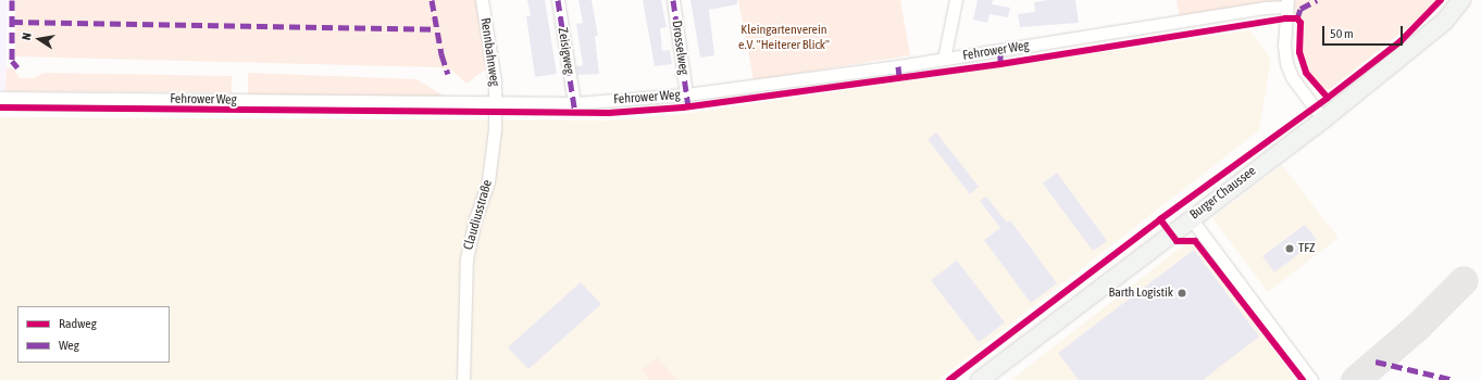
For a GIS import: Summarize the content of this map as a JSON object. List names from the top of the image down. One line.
{"streets":{"main road":["Burger Chaussee"],"street":["Drosselweg","Zeisigweg","Fehrower Weg","Rennbahnweg","Claudiusstraße"]},"crossings":[["Drosselweg","Fehrower Weg"],["Zeisigweg","Fehrower Weg"],["Fehrower Weg","Rennbahnweg"],["Fehrower Weg","Claudiusstraße"],["Rennbahnweg","Claudiusstraße"]],"parks":["Kleingartenverein e.V. \"Heiterer Blick\""],"places":["TFZ","Barth Logistik"],"legend":["Radweg","Weg"],"scale_bar":"50 m","north":"left"}
